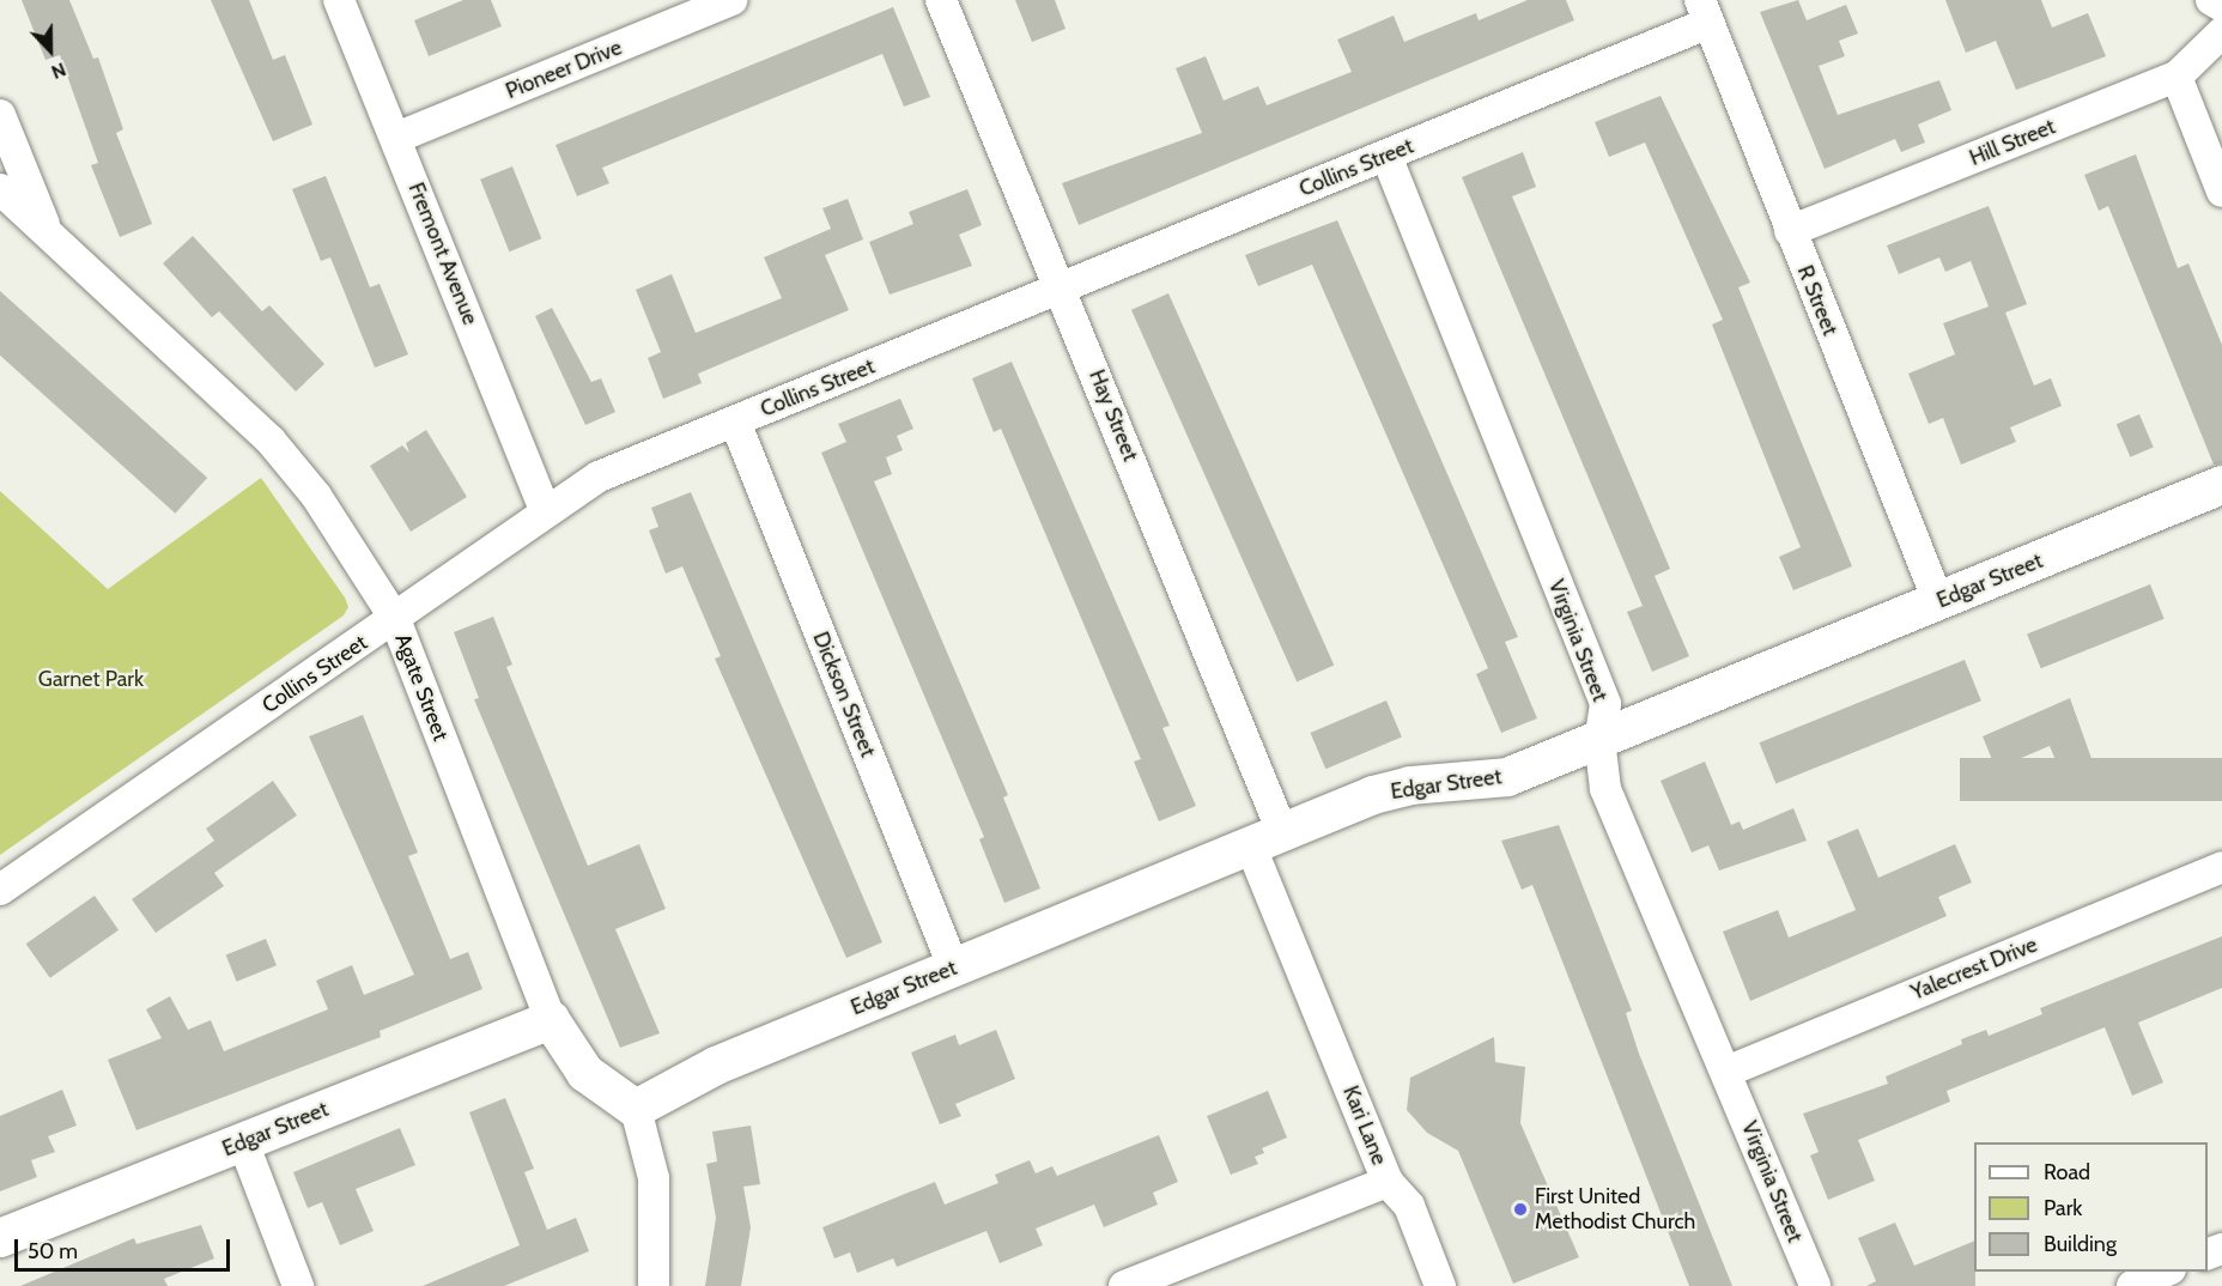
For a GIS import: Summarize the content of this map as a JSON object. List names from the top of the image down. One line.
{"streets":{"street":["Pioneer Drive","Hill Street","Collins Street","Fremont Avenue","R Street","Hay Street","Edgar Street","Virginia Street","Agate Street","Dickson Street","Yalecrest Drive","Kari Lane"]},"crossings":[["Pioneer Drive","Fremont Avenue"],["Hill Street","R Street"],["Collins Street","Fremont Avenue"],["Collins Street","R Street"],["Collins Street","Hay Street"],["Collins Street","Virginia Street"],["Collins Street","Agate Street"],["Collins Street","Dickson Street"],["R Street","Edgar Street"],["Hay Street","Edgar Street"],["Hay Street","Kari Lane"],["Edgar Street","Virginia Street"],["Edgar Street","Agate Street"],["Edgar Street","Dickson Street"],["Edgar Street","Kari Lane"],["Virginia Street","Yalecrest Drive"]],"parks":["Garnet Park"],"places":["First United Methodist Church"],"legend":["Road","Park","Building"],"scale_bar":"50 m","north":"bottom"}
